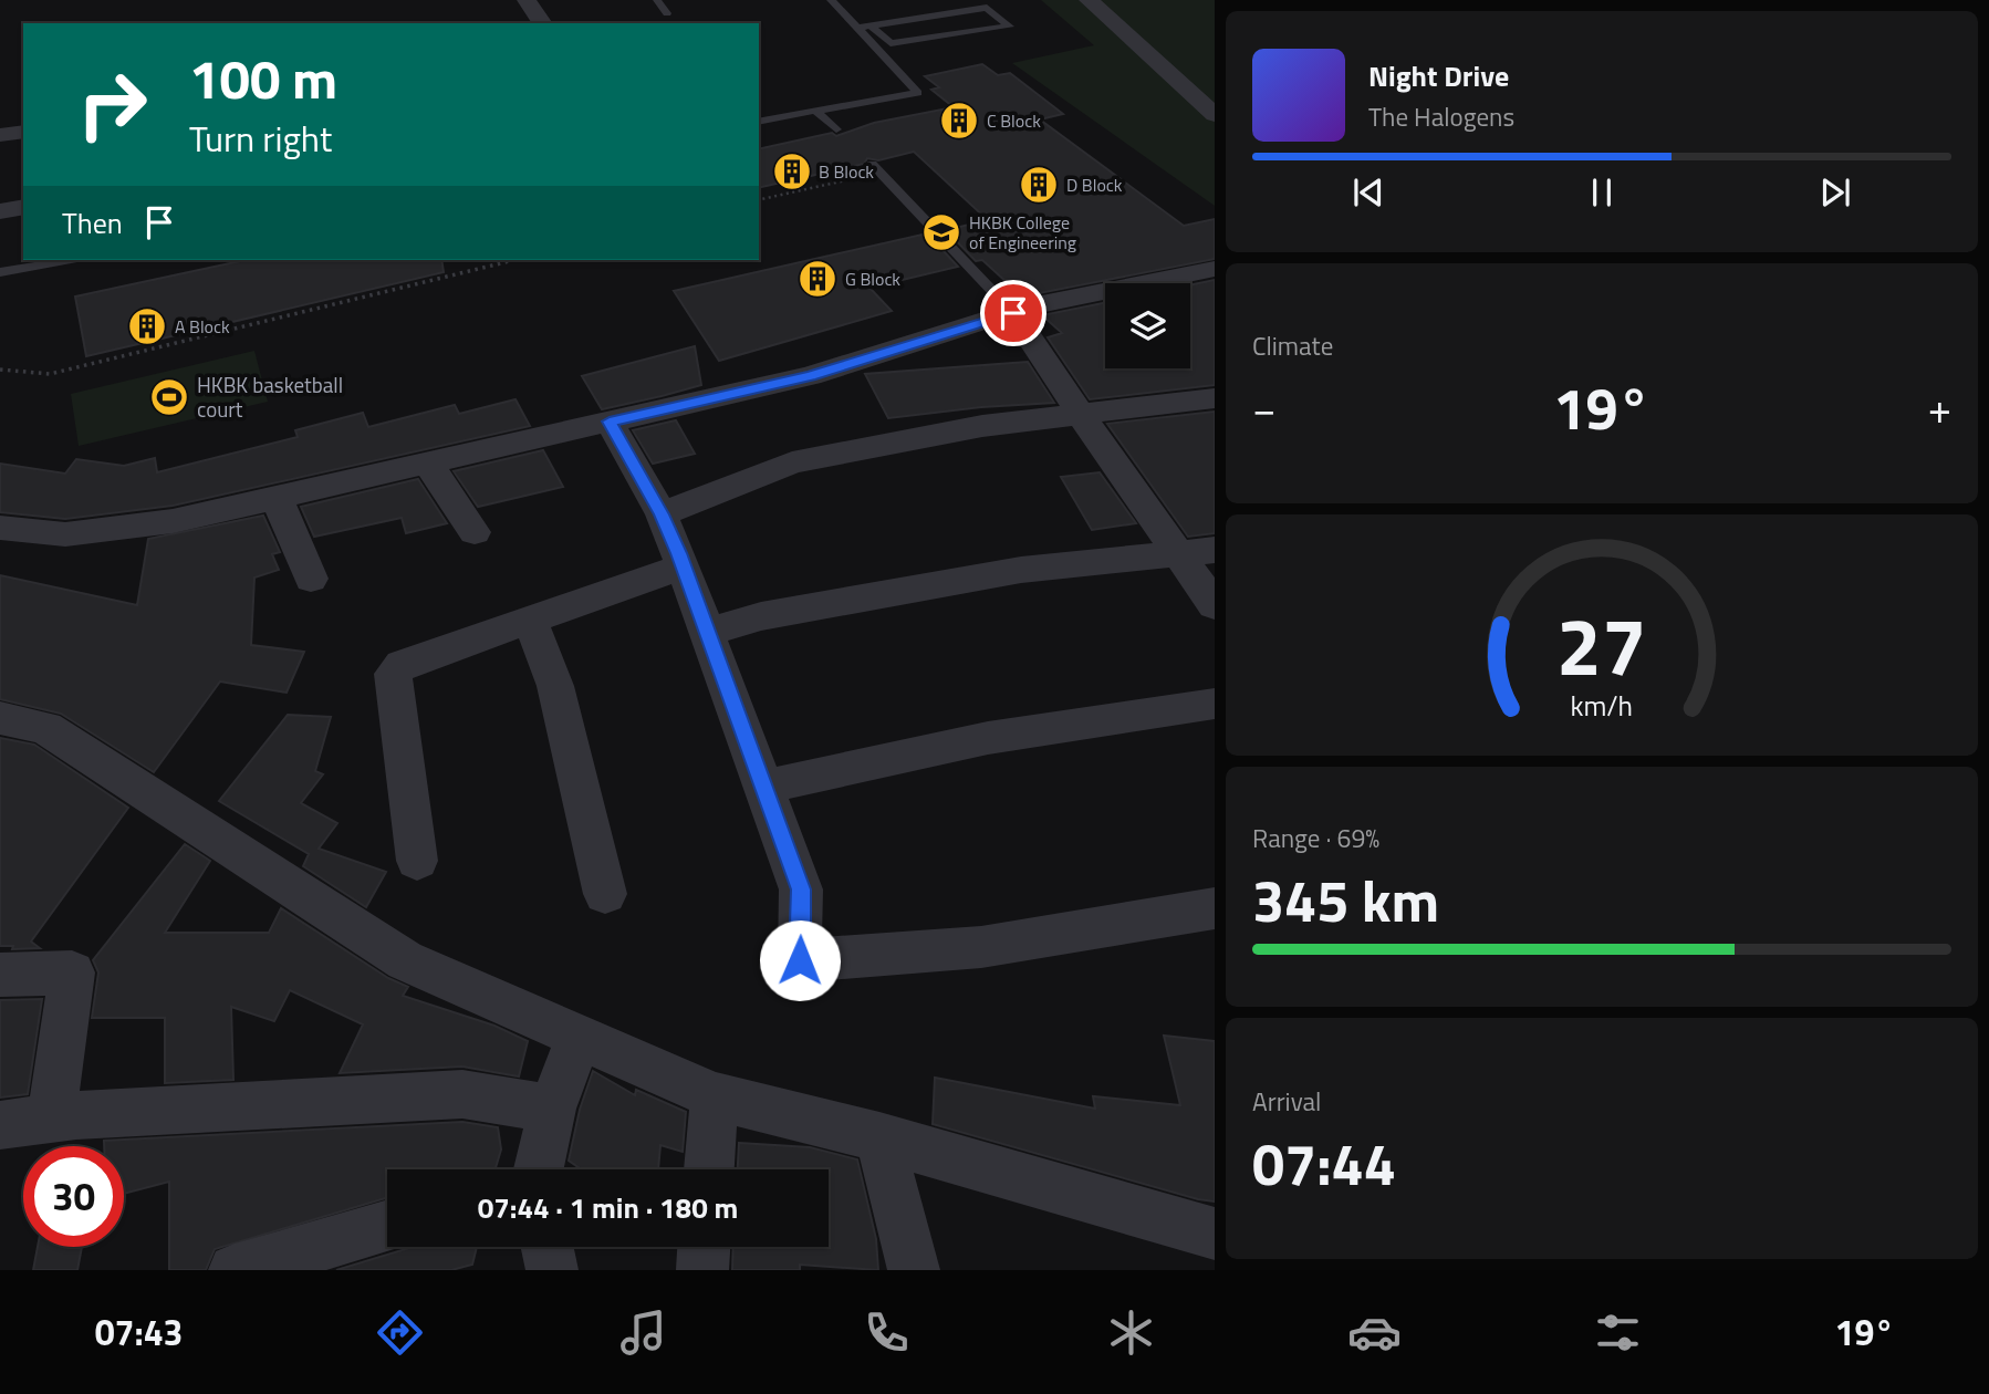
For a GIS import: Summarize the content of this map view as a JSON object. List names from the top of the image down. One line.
{"places":{"building":["C Block","B Block","D Block","G Block","A Block"],"school or university":["HKBK College of Engineering"],"sports":["HKBK basketball court"]},"page":{"turn":["100 m","Turn right"],"song":["Night Drive","The Halogens"],"then":"Then","tile":["Climate",["Range · 69%","345 km"],["Arrival","07:44"]],"heat":["−","19°","+"],"limit":"30","trip":"07:44 · 1 min · 180 m","tabs":["07:43","19°"],"gauge":["27","km/h"]}}
